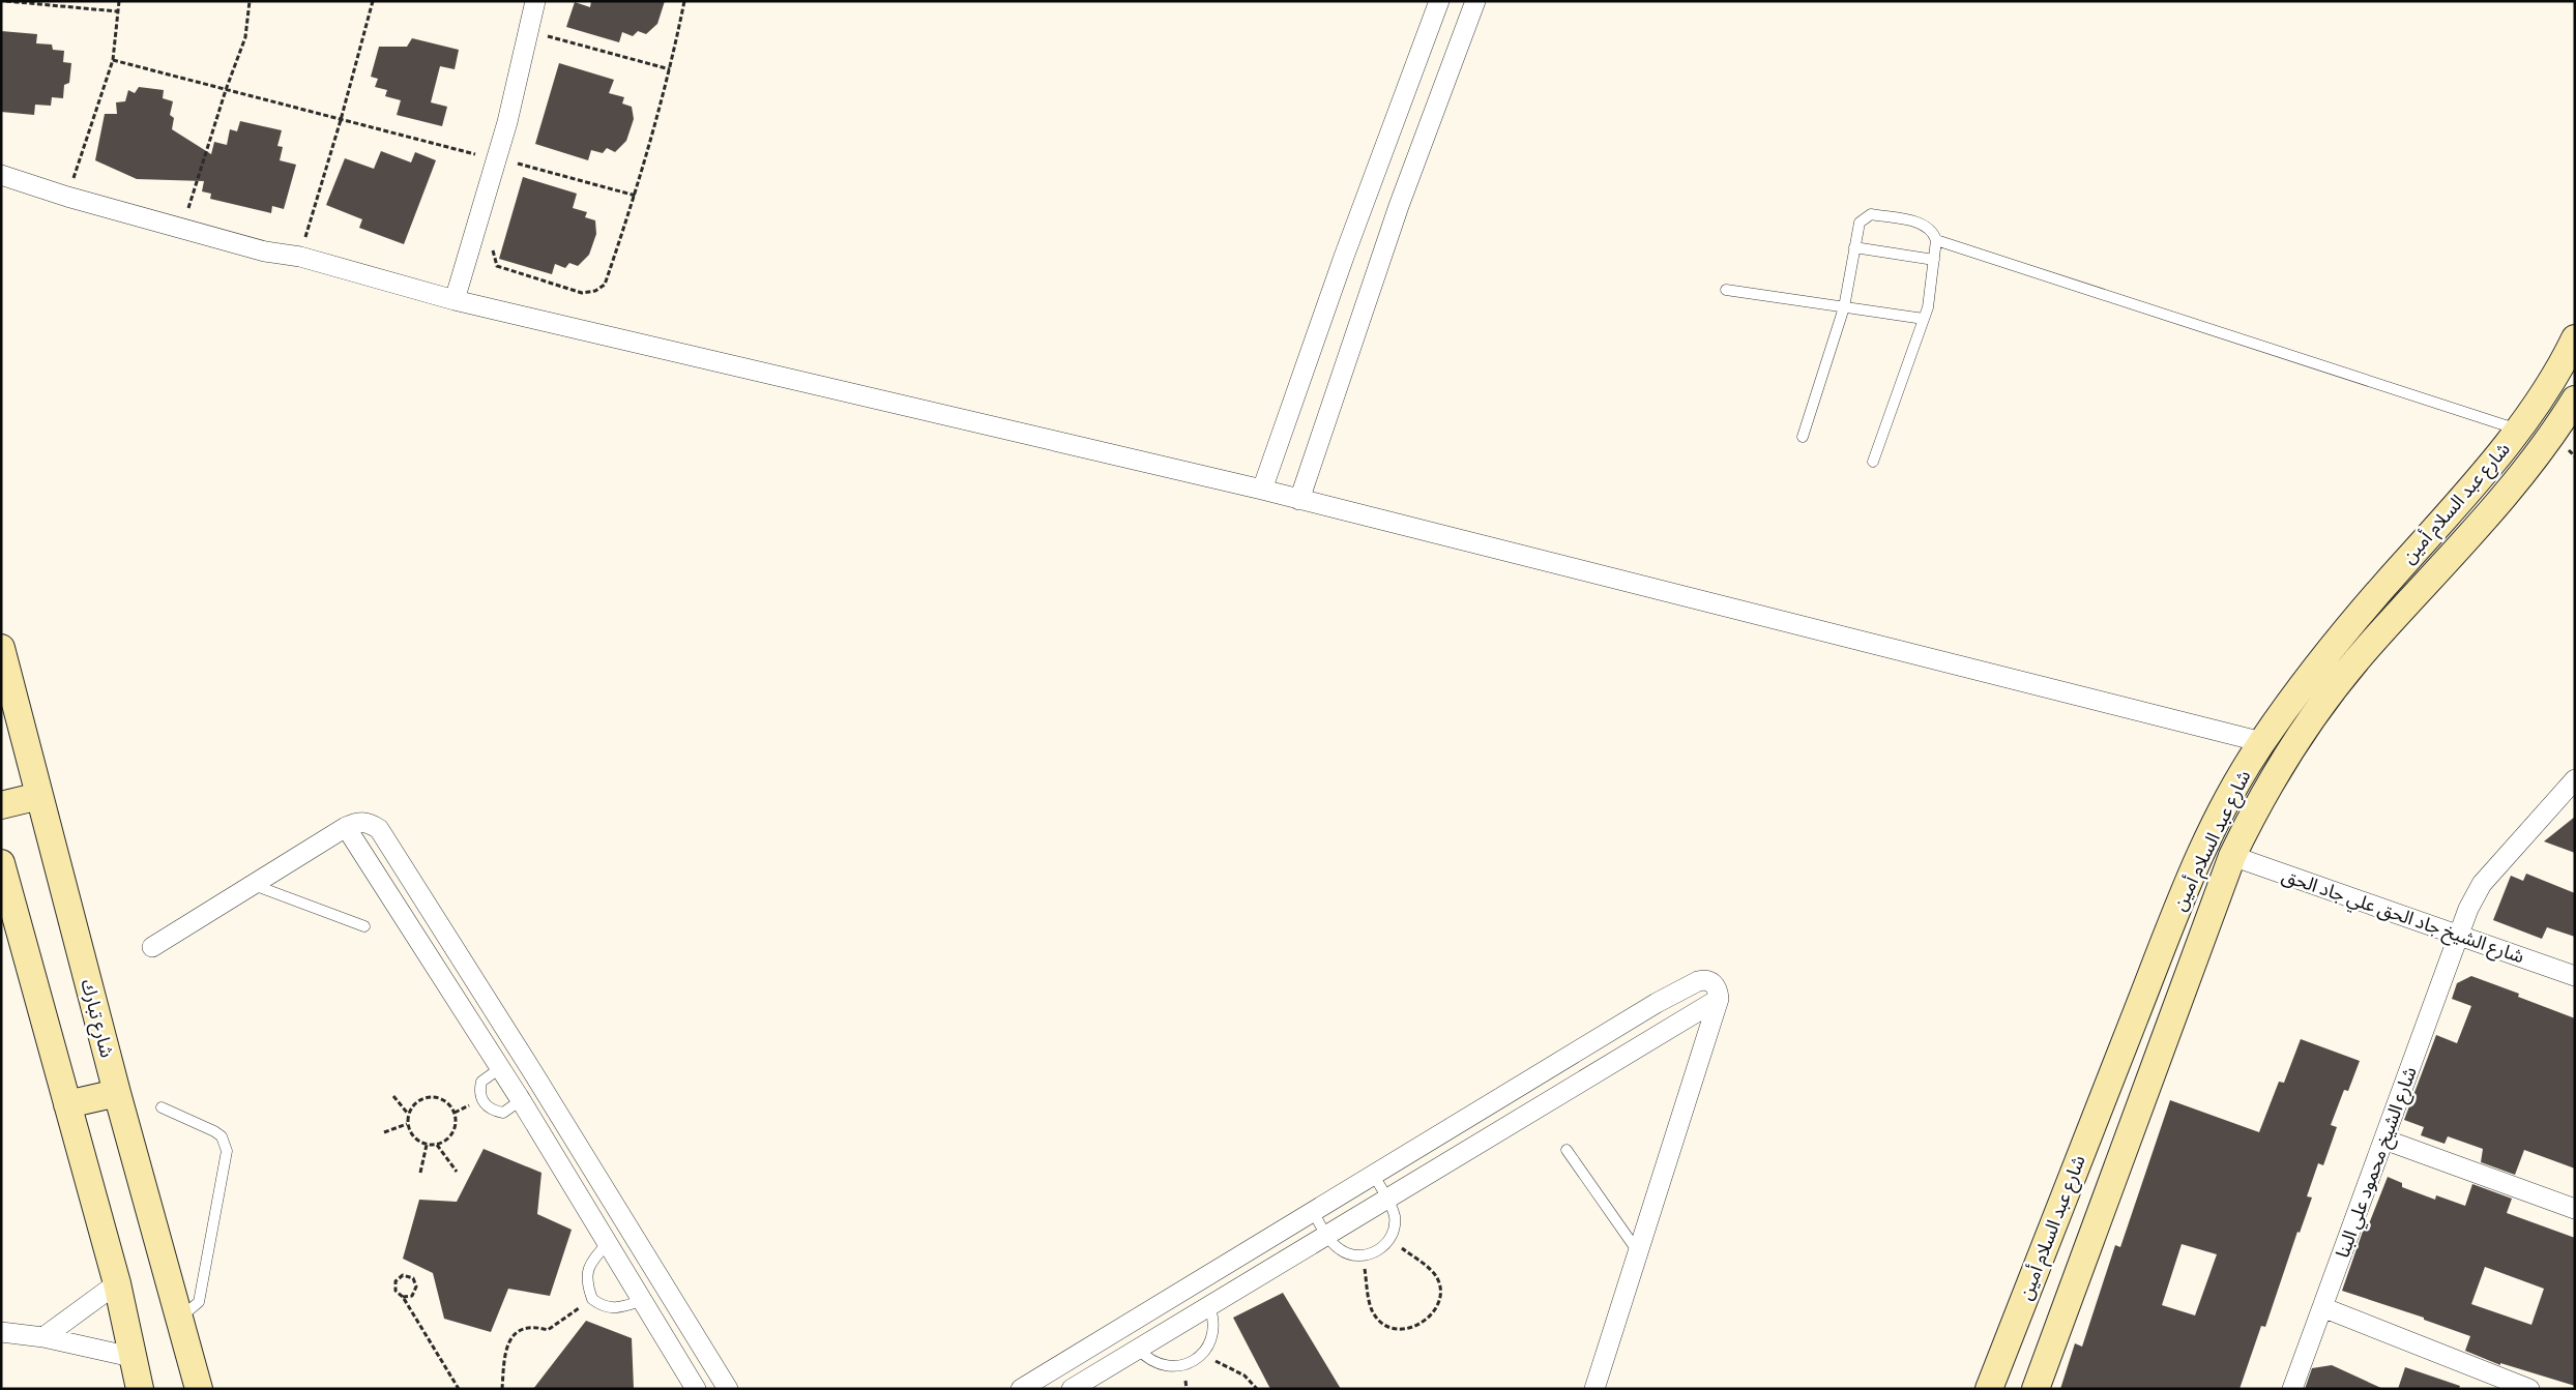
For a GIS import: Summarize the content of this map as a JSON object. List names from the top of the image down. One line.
{"streets":{"street":["شارع عبد السلام أمين","شارع الشيخ جاد الحق علي جاد الحق","شارع تبارك","شارع الشيخ محمود علي البنا"]},"crossings":[["شارع عبد السلام أمين","شارع الشيخ جاد الحق علي جاد الحق"],["شارع الشيخ جاد الحق علي جاد الحق","شارع الشيخ محمود علي البنا"]]}
